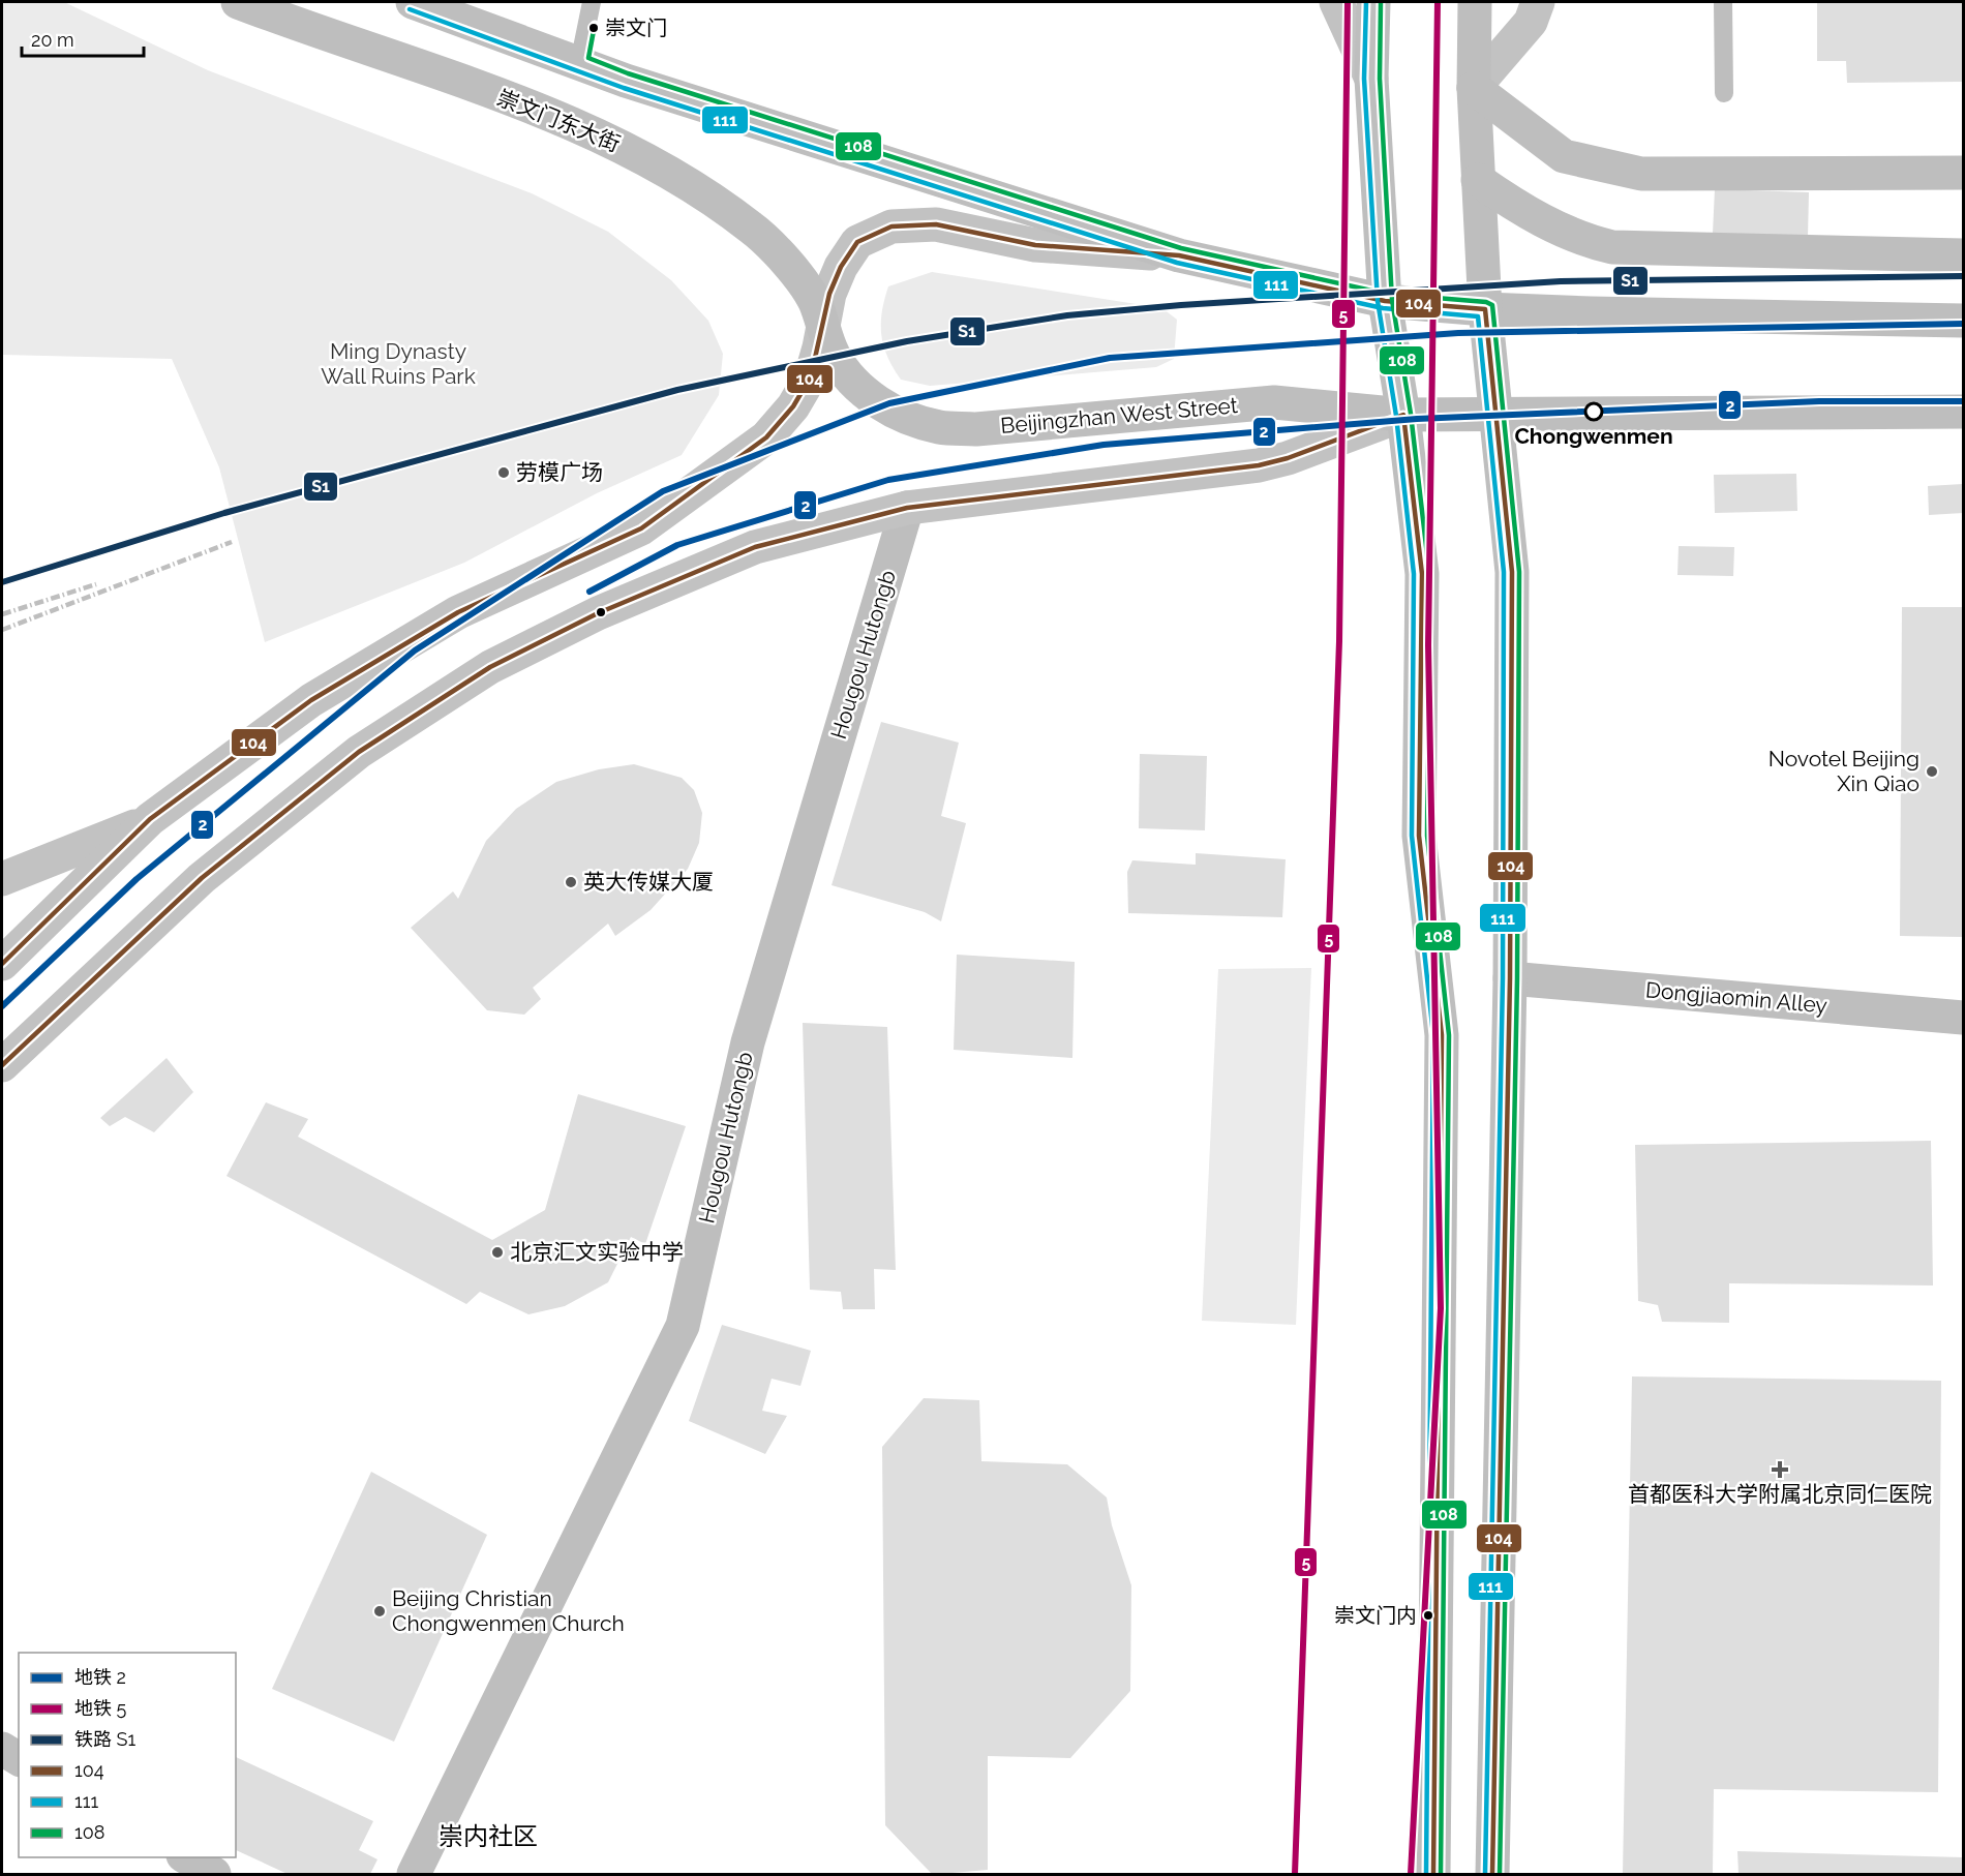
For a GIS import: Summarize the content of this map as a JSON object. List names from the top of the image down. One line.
{"streets":{"main road":["崇文门东大街","Beijingzhan West Street","Hougou Hutongb","Dongjiaomin Alley"]},"crossings":[["崇文门东大街","Beijingzhan West Street"]],"districts":["崇内社区"],"parks":["Ming Dynasty Wall Ruins Park"],"places":{"other":["崇文门","Chongwenmen","劳模广场","Novotel Beijing Xin Qiao","英大传媒大厦","北京汇文实验中学","Beijing Christian Chongwenmen Church","崇文门内"],"health":["首都医科大学附属北京同仁医院"]},"lines":["metro line 5","transit line 111","transit line 108","transit line 104","rail line S1","metro line 2"],"legend":["地铁 2","地铁 5","铁路 S1","104","111","108"],"scale_bar":"20 m"}
